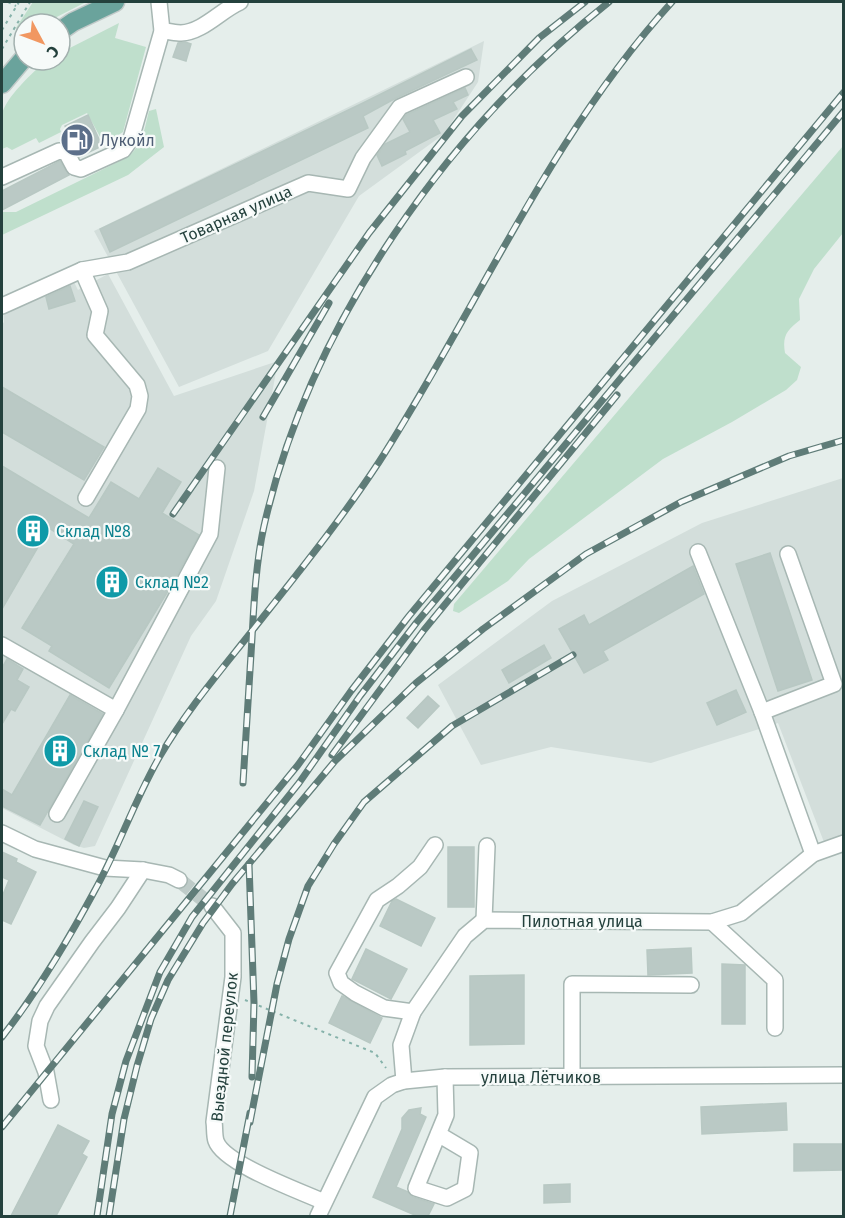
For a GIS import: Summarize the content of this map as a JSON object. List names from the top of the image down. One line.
{"streets":{"street":["Товарная улица","Пилотная улица","Выездной переулок","улица Лётчиков"]},"crossings":[["Выездной переулок","улица Лётчиков"]],"places":{"fuel station":["Лукойл"],"building":["Склад №8","Склад №2","Склад № 7"]},"north":"bottom right"}
